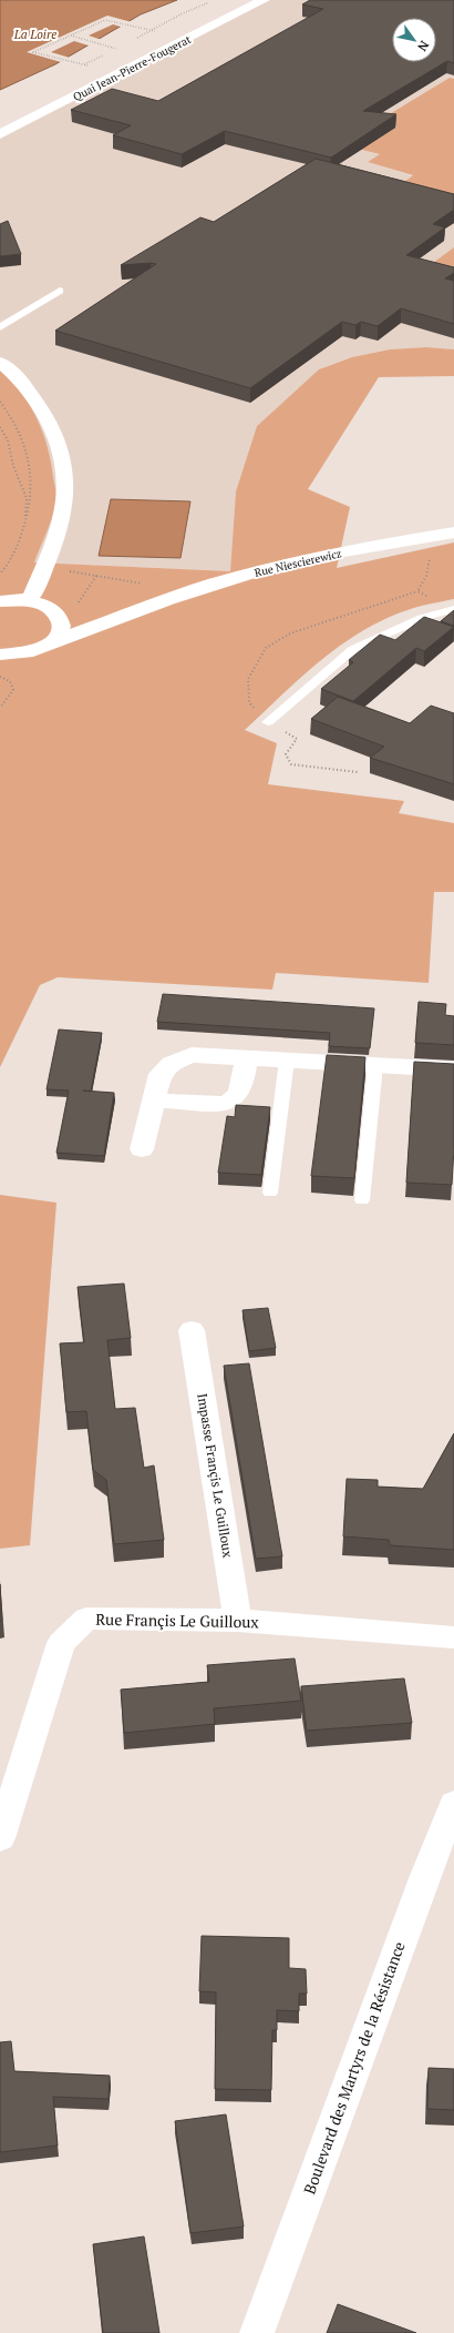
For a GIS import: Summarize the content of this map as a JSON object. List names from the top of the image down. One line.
{"streets":{"street":["Quai Jean-Pierre-Fougerat","Rue Niescierewicz","Impasse Françis Le Guilloux","Rue Françis Le Guilloux","Boulevard des Martyrs de la Résistance"]},"crossings":[["Impasse Françis Le Guilloux","Rue Françis Le Guilloux"]],"water":["La Loire"],"north":"bottom right"}
